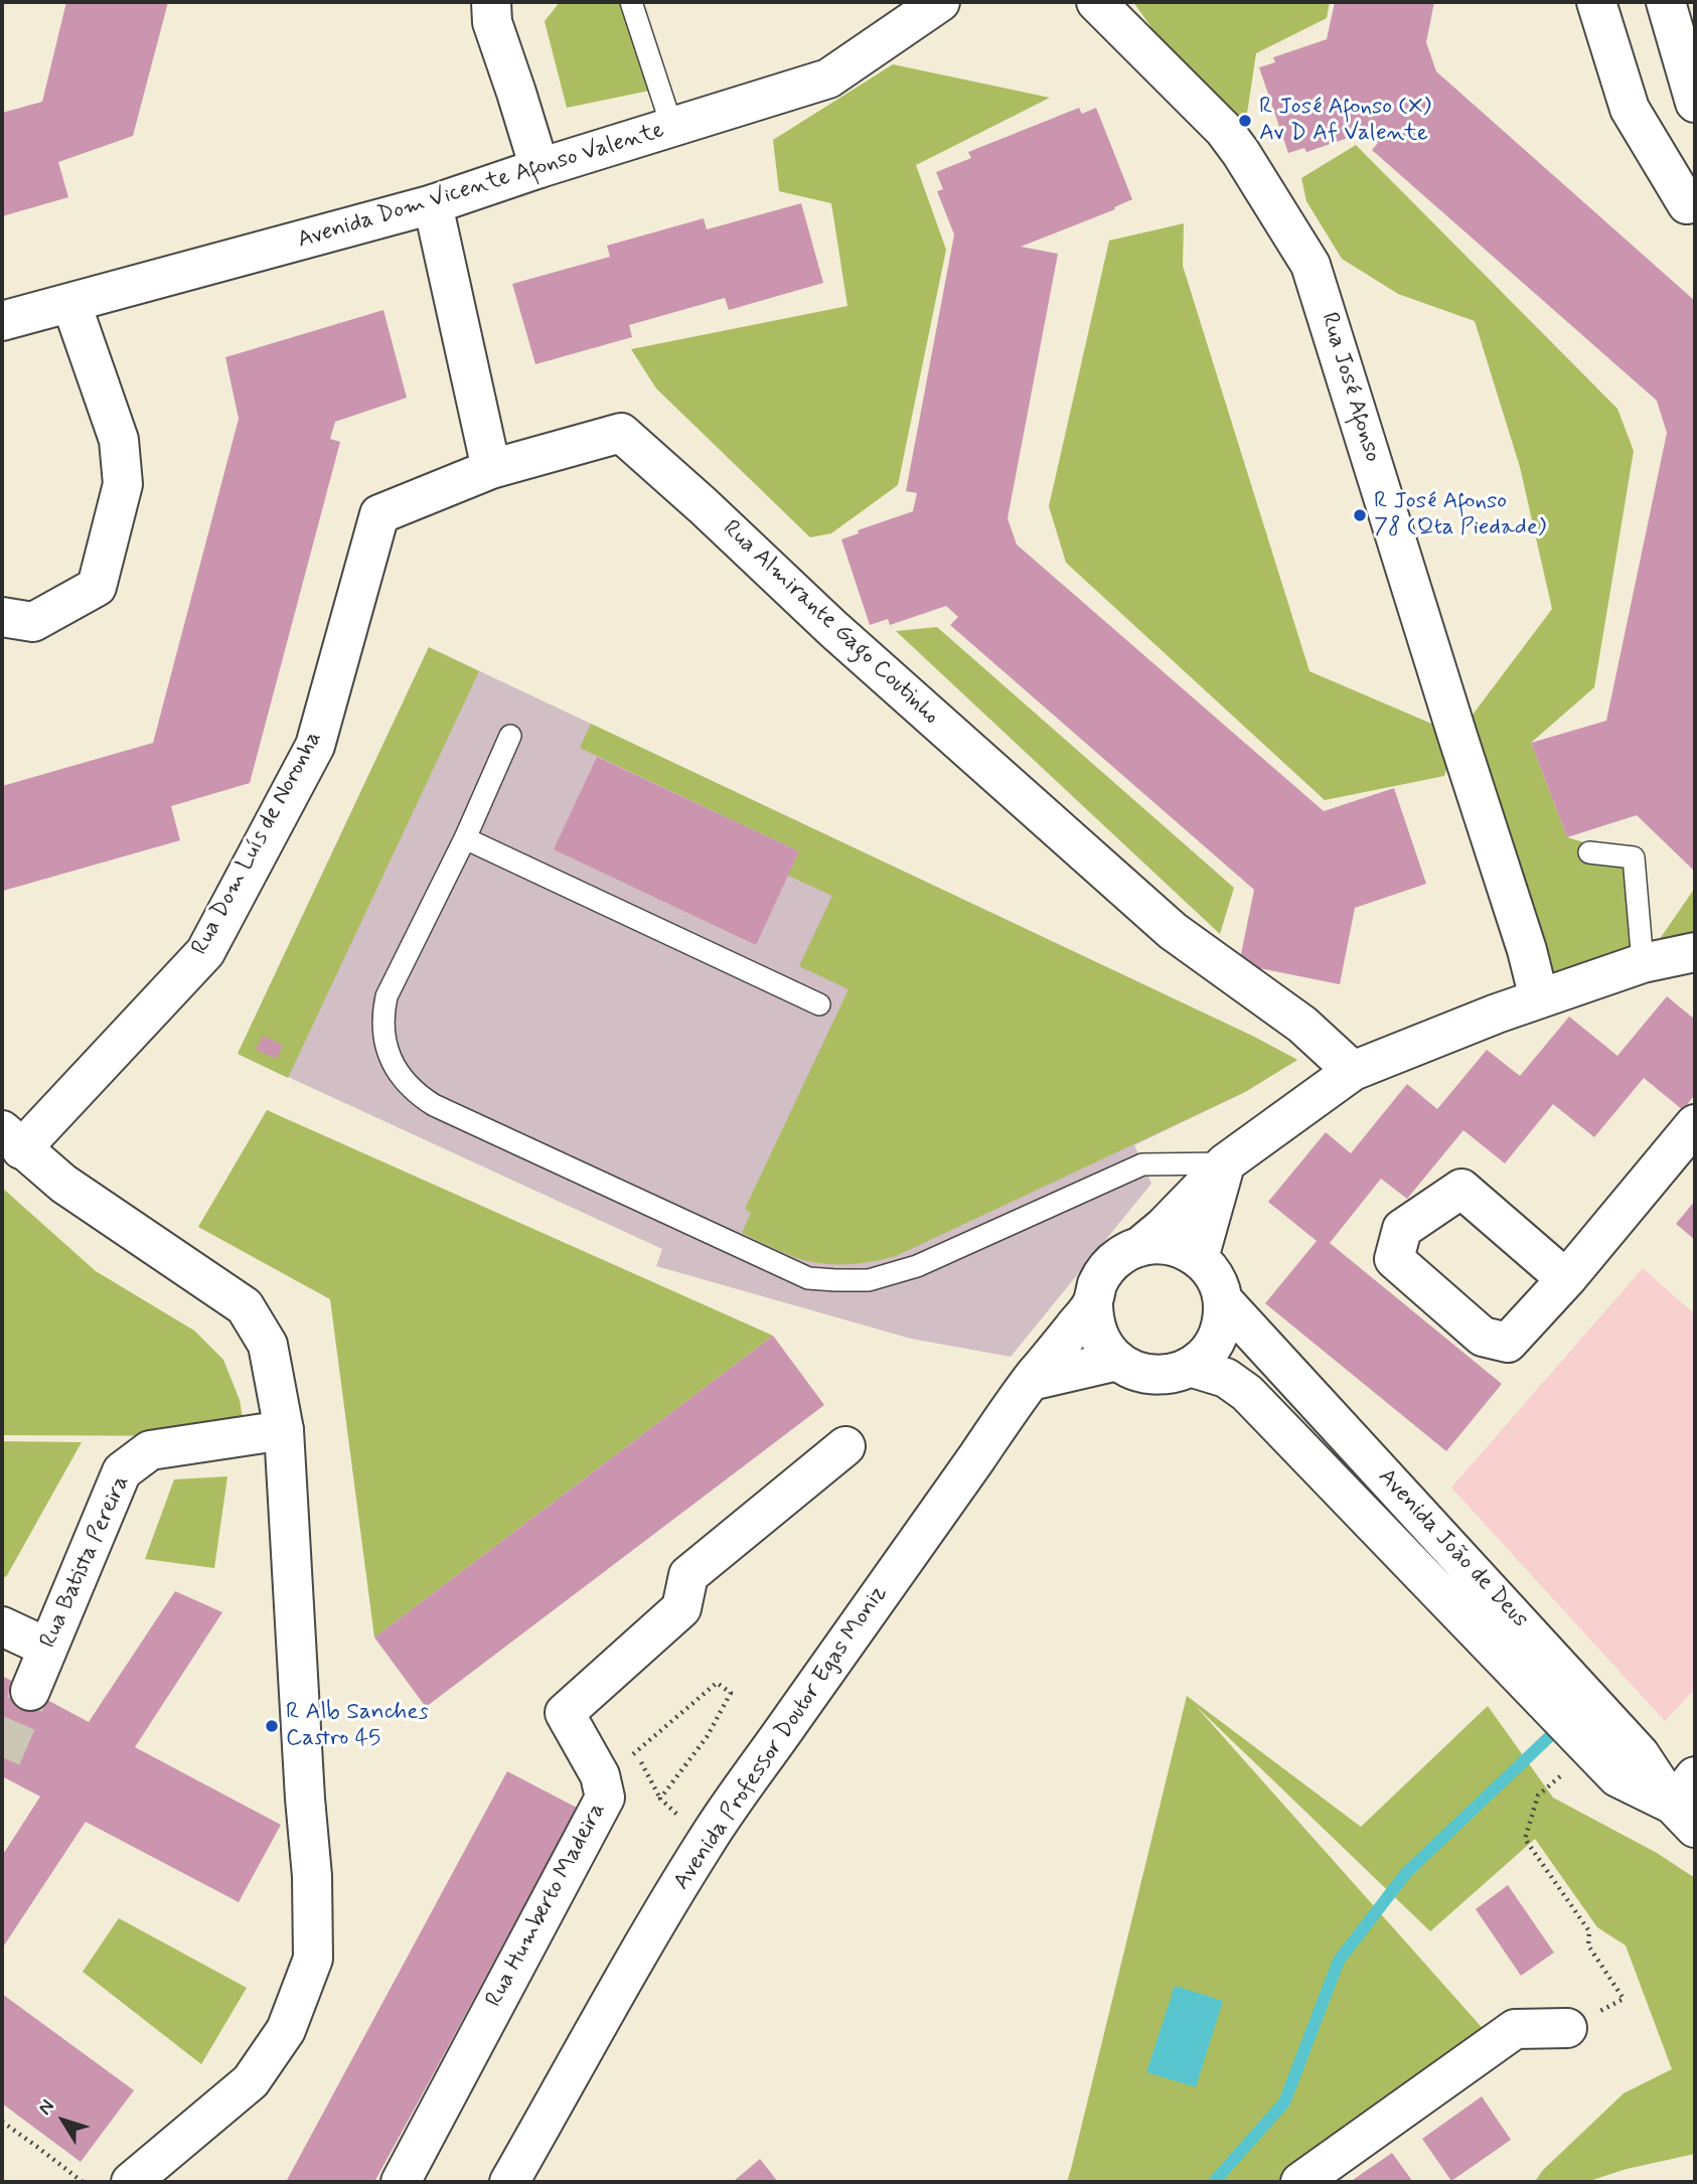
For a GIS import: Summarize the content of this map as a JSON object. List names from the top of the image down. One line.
{"streets":{"street":["Avenida Dom Vicente Afonso Valente","Rua José Afonso","Rua Almirante Gago Coutinho","Rua Dom Luís de Noronha","Avenida João de Deus","Rua Batista Pereira","Avenida Professor Doutor Egas Moniz","Rua Humberto Madeira"]},"crossings":[["Rua Almirante Gago Coutinho","Rua Dom Luís de Noronha"],["Avenida João de Deus","Avenida Professor Doutor Egas Moniz"]],"places":["R José Afonso (X) Av D Af Valente","R José Afonso 78 (Qta Piedade)","R Alb Sanches Castro 45"],"north":"top left"}
